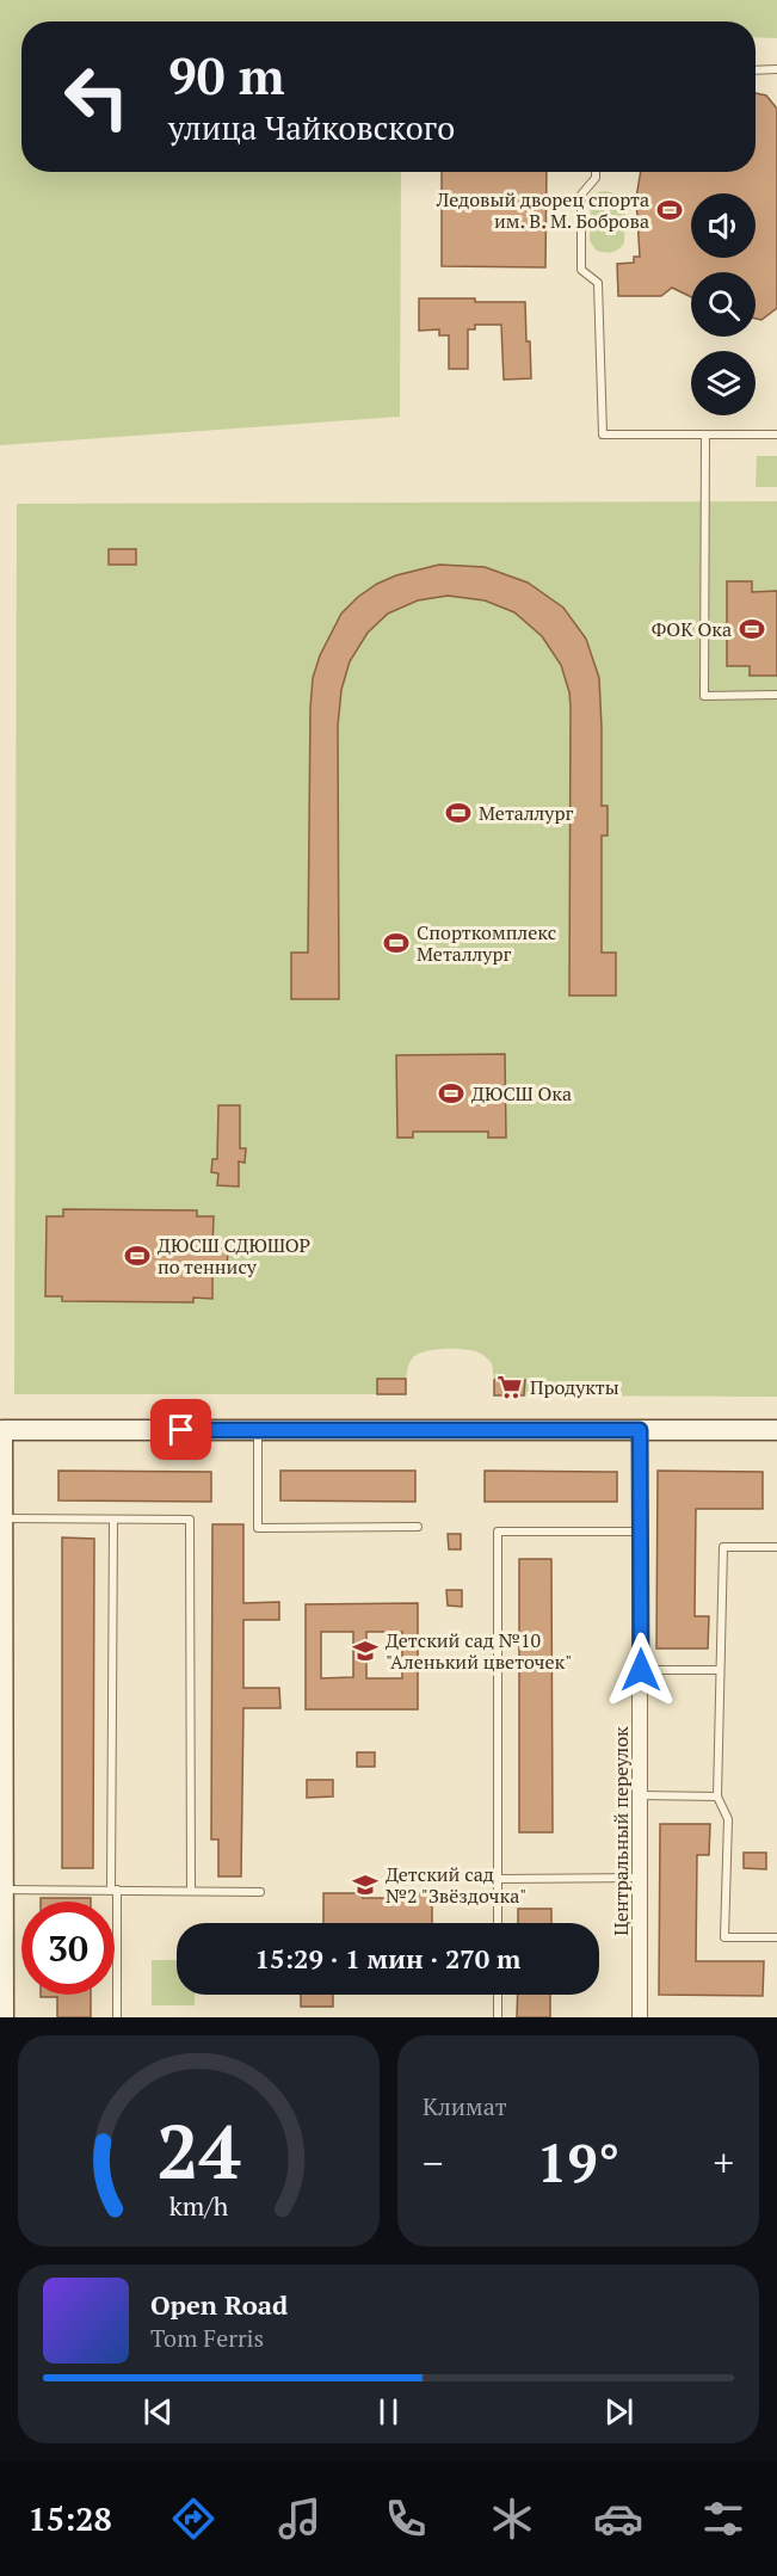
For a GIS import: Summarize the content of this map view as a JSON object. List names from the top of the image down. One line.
{"streets":{"street":["Центральный переулок"]},"places":{"sports":["Ледовый дворец спорта им. В. М. Боброва","ФОК Ока","Металлург","Спорткомплекс Металлург","ДЮСШ Ока","ДЮСШ СДЮШОР по теннису"],"supermarket":["Продукты"],"school or university":["Детский сад №10 \"Аленький цветочек\"","Детский сад №2 \"Звёздочка\""]},"page":{"turn":["90 m","улица Чайковского"],"limit":"30","trip":"15:29 · 1 мин · 270 m","tile":"Климат","heat":["−","19°","+"],"song":["Open Road","Tom Ferris"],"tabs":"15:28","gauge":["24","km/h"]}}
